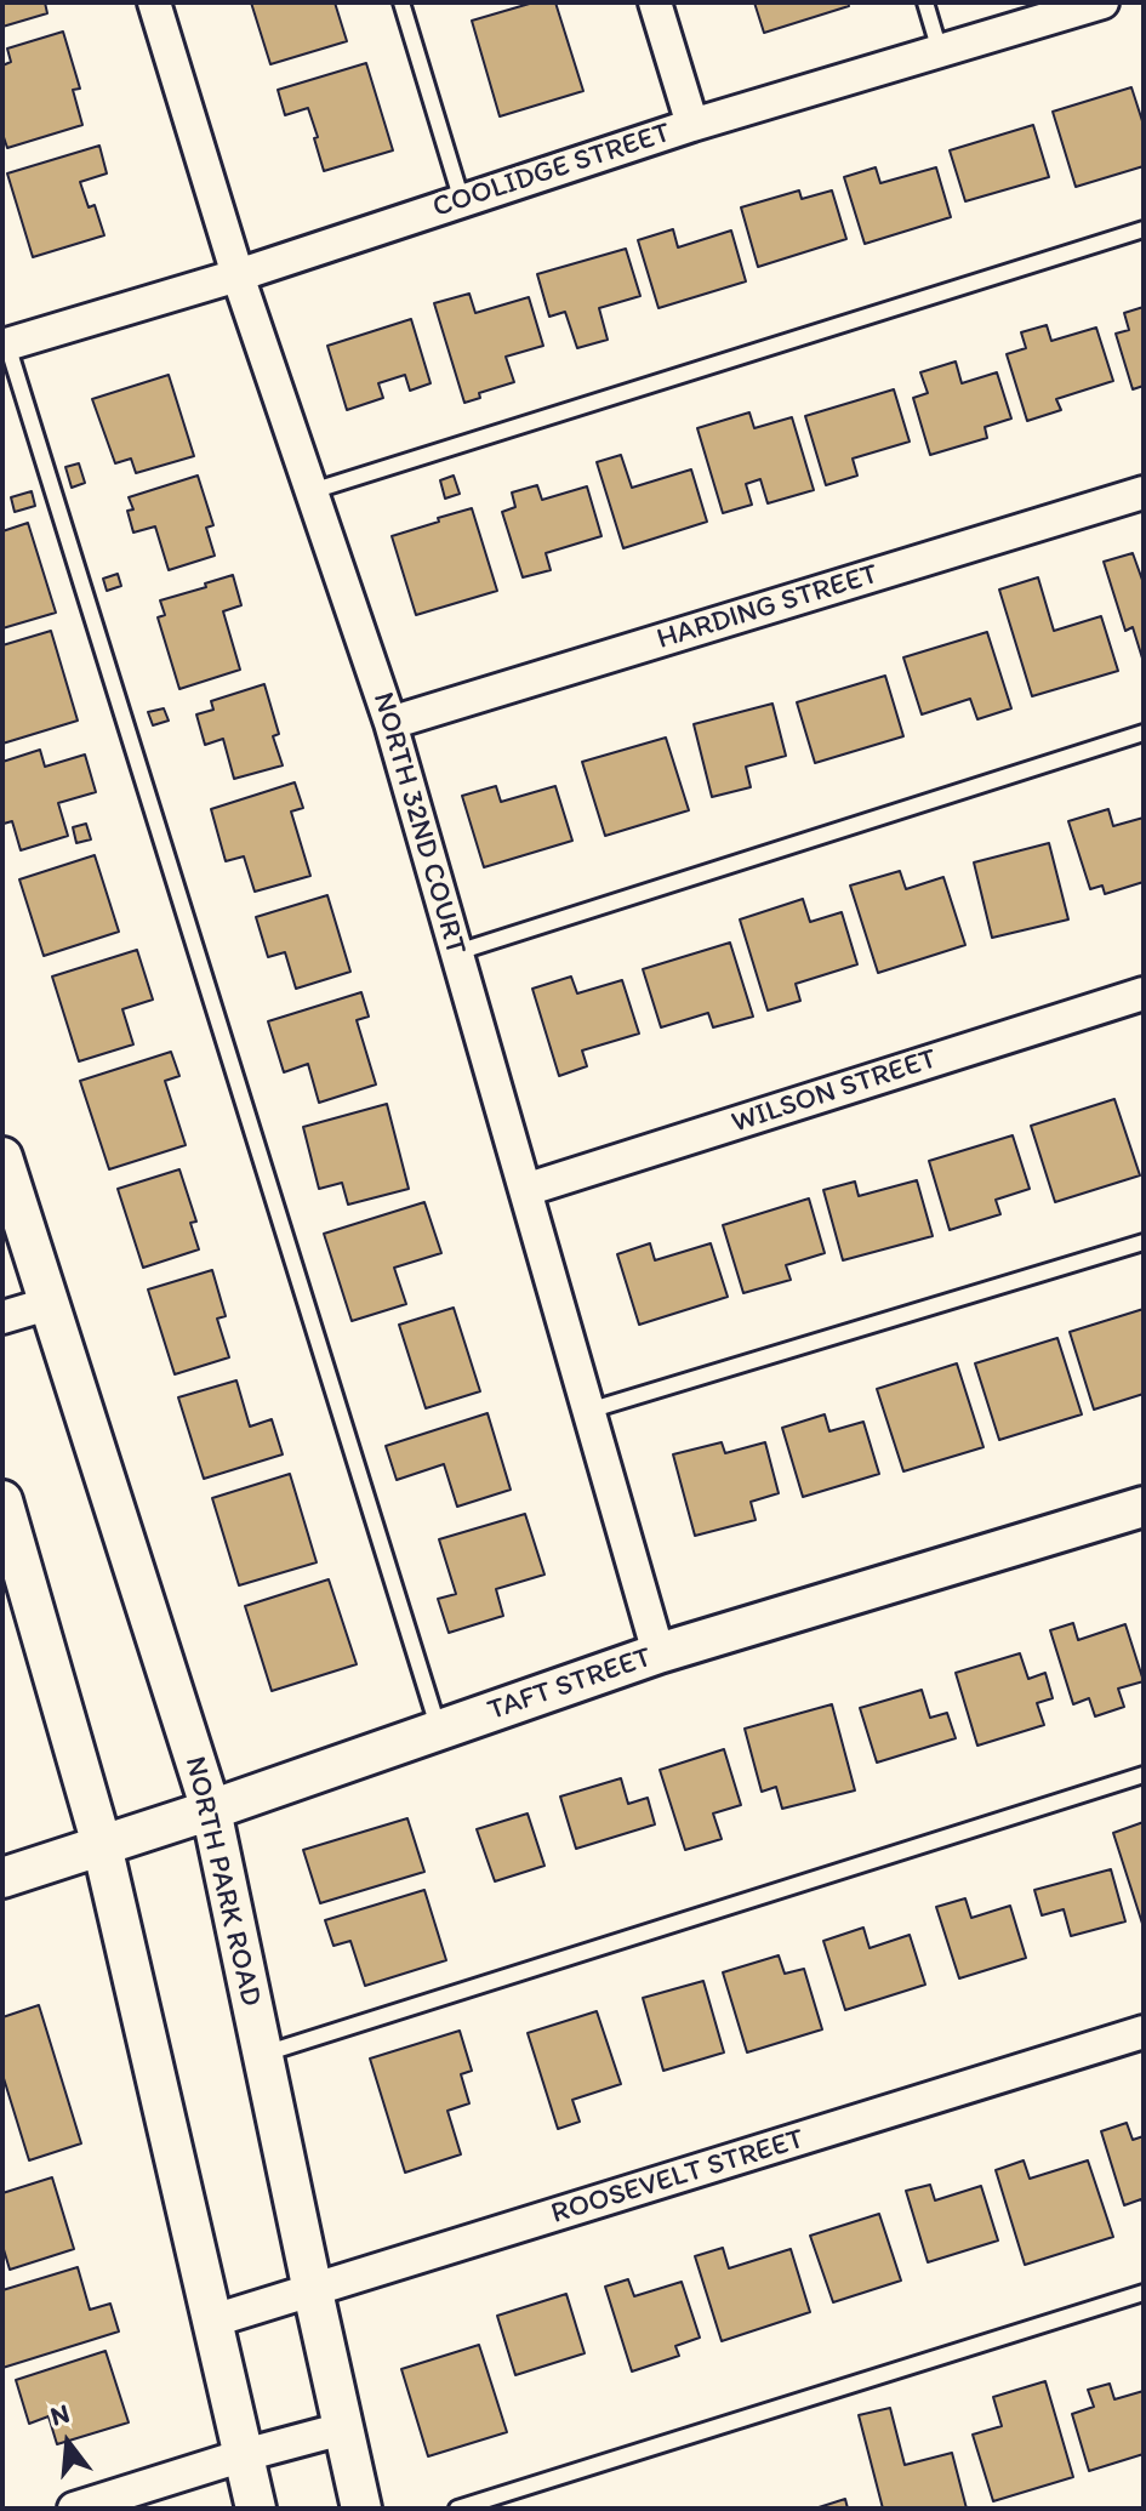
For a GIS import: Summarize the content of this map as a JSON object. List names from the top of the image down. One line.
{"streets":{"street":["COOLIDGE STREET","HARDING STREET","NORTH 32ND COURT","WILSON STREET","TAFT STREET","NORTH PARK ROAD","ROOSEVELT STREET"]},"crossings":[["COOLIDGE STREET","NORTH 32ND COURT"],["HARDING STREET","NORTH 32ND COURT"],["NORTH 32ND COURT","WILSON STREET"],["NORTH 32ND COURT","TAFT STREET"],["TAFT STREET","NORTH PARK ROAD"],["NORTH PARK ROAD","ROOSEVELT STREET"]],"north":"top"}
